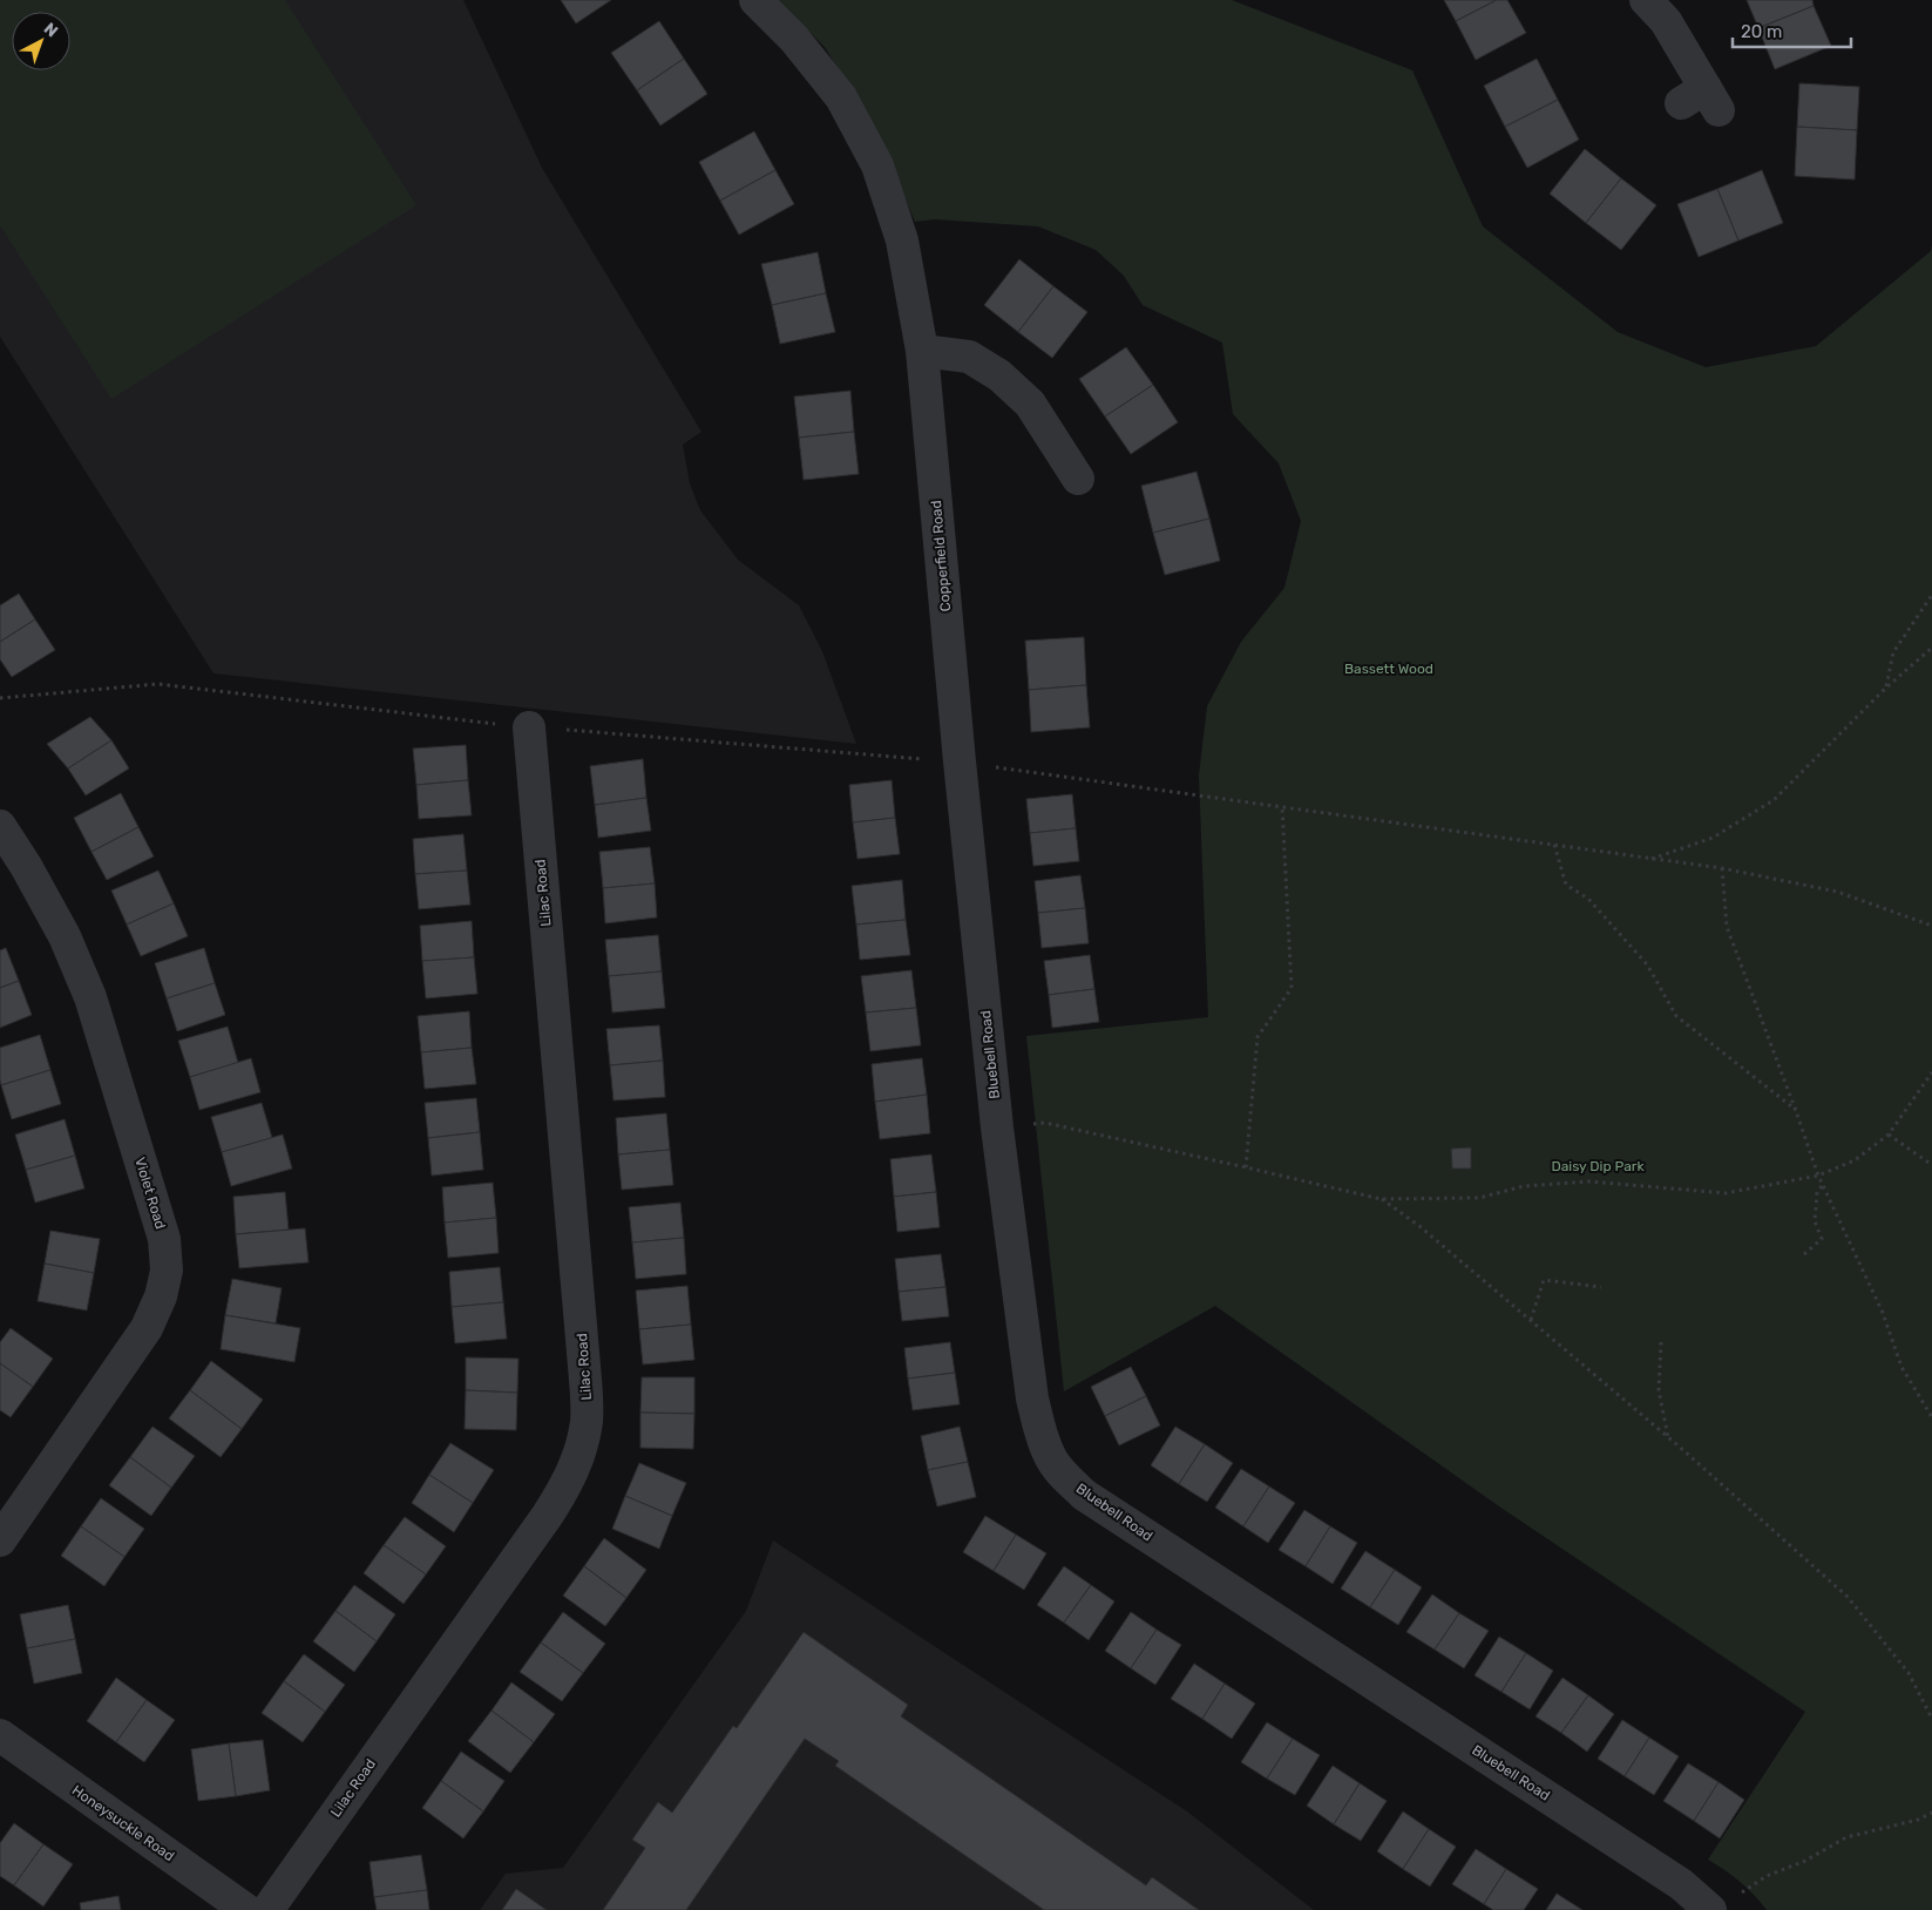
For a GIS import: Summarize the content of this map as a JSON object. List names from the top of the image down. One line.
{"streets":{"street":["Copperfield Road","Lilac Road","Bluebell Road","Violet Road","Honeysuckle Road"]},"crossings":[["Copperfield Road","Bluebell Road"]],"parks":["Bassett Wood","Daisy Dip Park"],"scale_bar":"20 m","north":"top right"}
